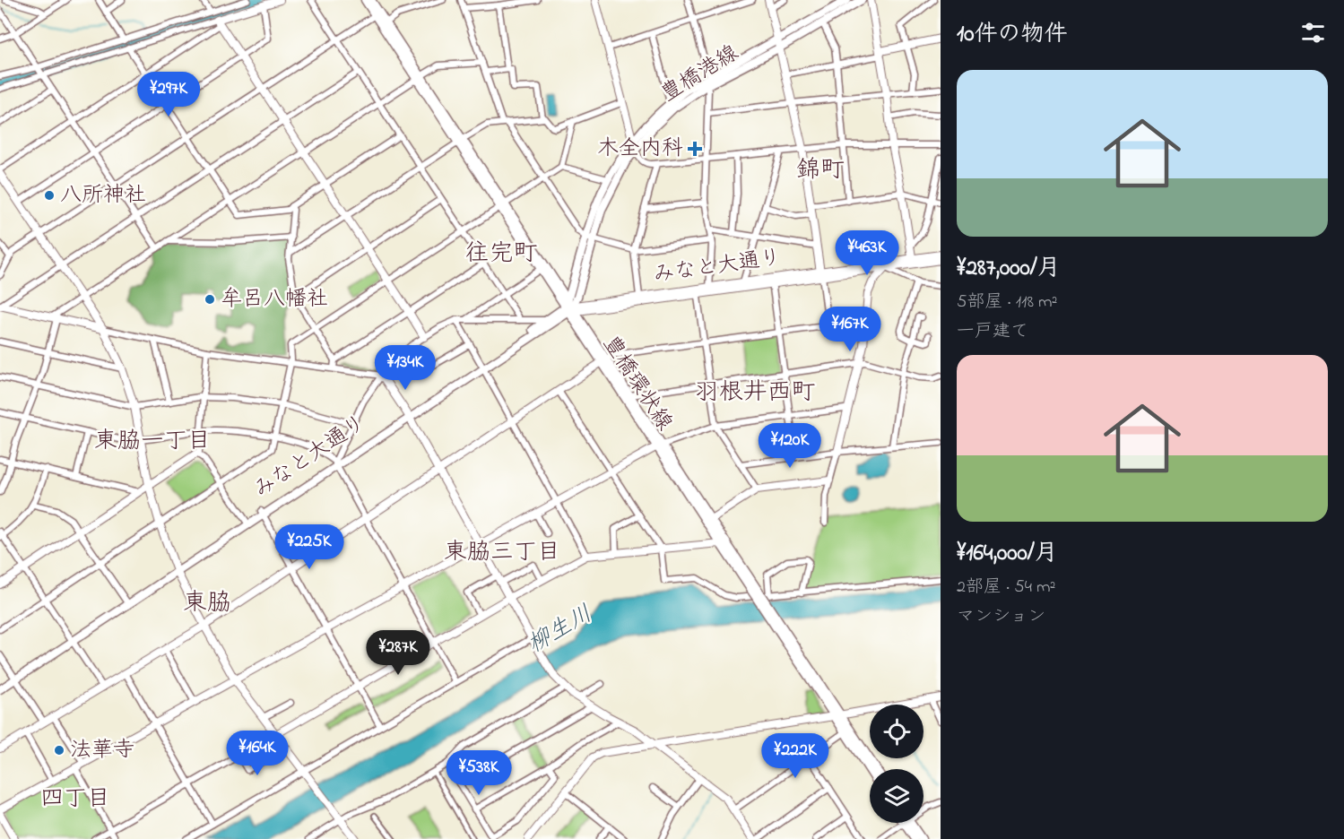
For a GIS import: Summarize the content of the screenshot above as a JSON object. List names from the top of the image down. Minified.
{"streets":{"main road":["豊橋港線","みなと大通り","豊橋環状線"]},"crossings":[["豊橋港線","みなと大通り"],["豊橋港線","豊橋環状線"],["みなと大通り","豊橋環状線"]],"districts":["錦町","往完町","羽根井西町","東脇一丁目","東脇三丁目","東脇","四丁目"],"water":["柳生川"],"places":{"health":["木全内科"],"other":["八所神社","牟呂八幡社","法華寺"]},"page":{"heading":"10件の物件","list":[{"name":"¥287,000/月","note":"5部屋 · 118 m² · 一戸建て"},{"name":"¥164,000/月","note":"2部屋 · 54 m² · マンション"}],"price":["¥297K","¥463K","¥167K","¥134K","¥120K","¥225K","¥287K","¥164K","¥222K","¥538K"]}}
